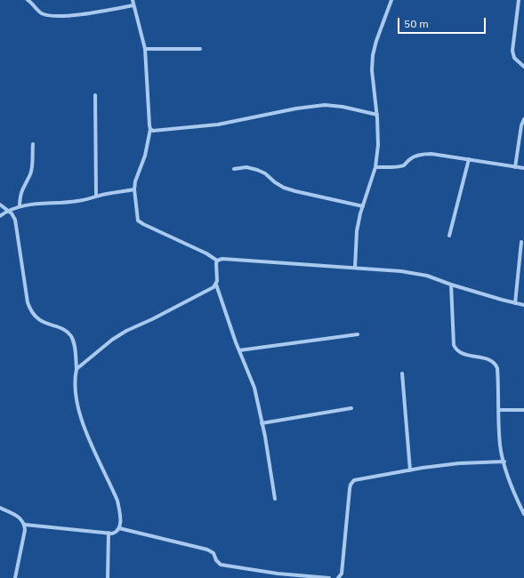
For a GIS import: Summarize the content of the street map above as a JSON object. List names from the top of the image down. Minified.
{"scale_bar":"50 m"}
